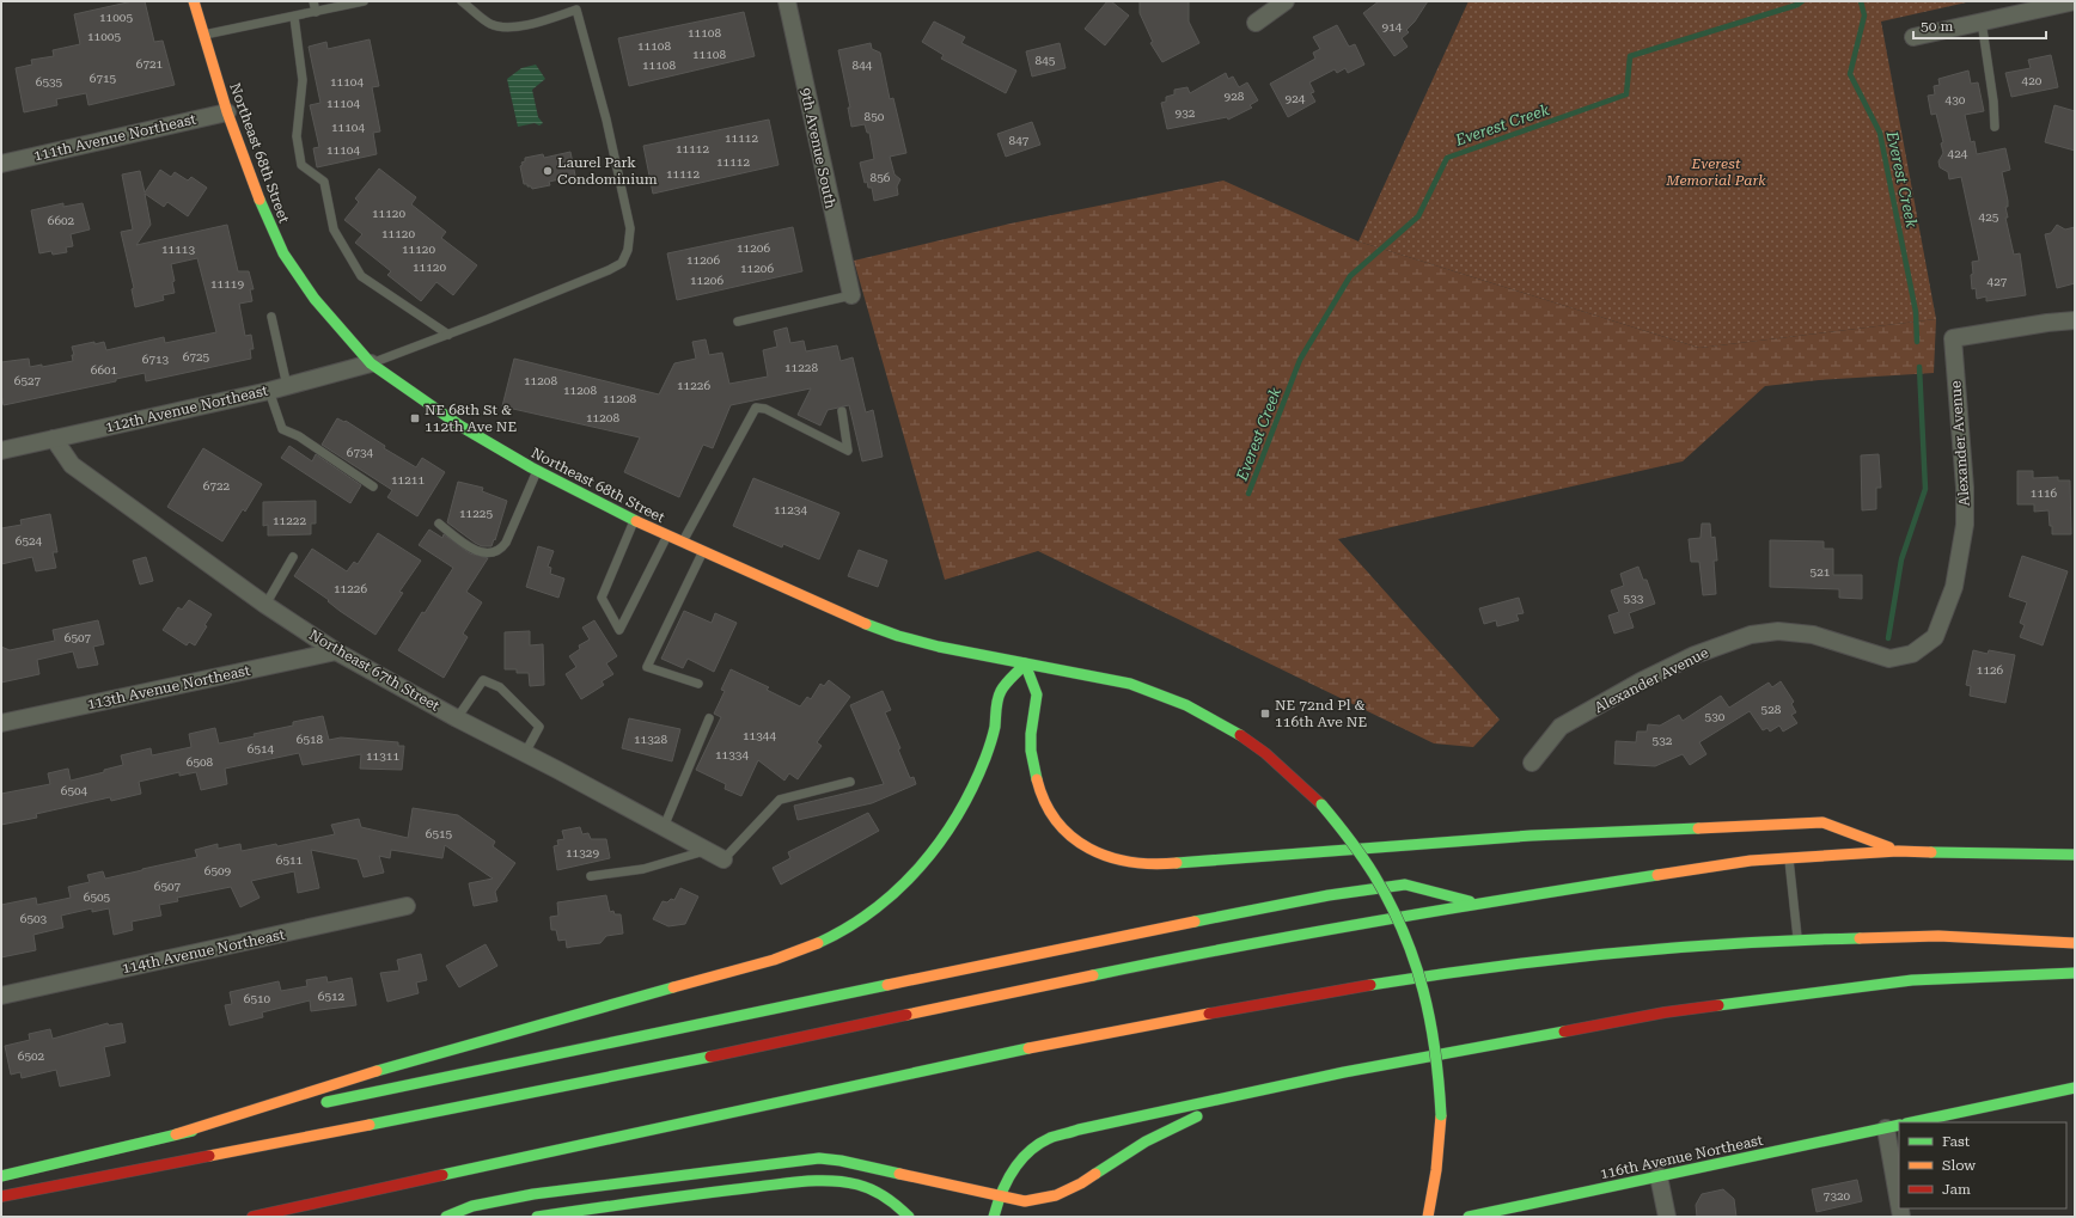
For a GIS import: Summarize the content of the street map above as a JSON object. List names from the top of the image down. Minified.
{"streets":{"main road":["Northeast 68th Street","116th Avenue Northeast"],"street":["111th Avenue Northeast","9th Avenue South","112th Avenue Northeast","Alexander Avenue","Northeast 67th Street","113th Avenue Northeast","114th Avenue Northeast"]},"crossings":[["111th Avenue Northeast","Northeast 68th Street"],["Northeast 68th Street","112th Avenue Northeast"],["112th Avenue Northeast","Northeast 67th Street"],["Northeast 67th Street","113th Avenue Northeast"]],"water":["Everest Creek"],"parks":["Everest Memorial Park"],"places":{"other":["Laurel Park Condominium"],"transit":["NE 68th St & 112th Ave NE","NE 72nd Pl & 116th Ave NE"]},"house_numbers":["11005","914","11108","11005","11108","11108","845","6721","11108","844","6715","420","6535","11104","928","924","430","11104","932","850","11104","11112","847","11112","11104","424","11112","11112","856","11120","425","6602","11120","11206","11113","11120","11206","11120","11206","11206","427","11119","6725","6713","11228","6601","6527","11208","11226","11208","11208","11208","6734","11211","6722","1116","11234","11225","11222","6524","521","11226","533","6507","1126","528","530","11344","6518","11328","532","6514","11334","11311","6508","6504","6515","11329","6511","6509","6507","6505","6503","6512","6510","6502","7320"],"legend":["Fast","Slow","Jam"],"scale_bar":"50 m"}
